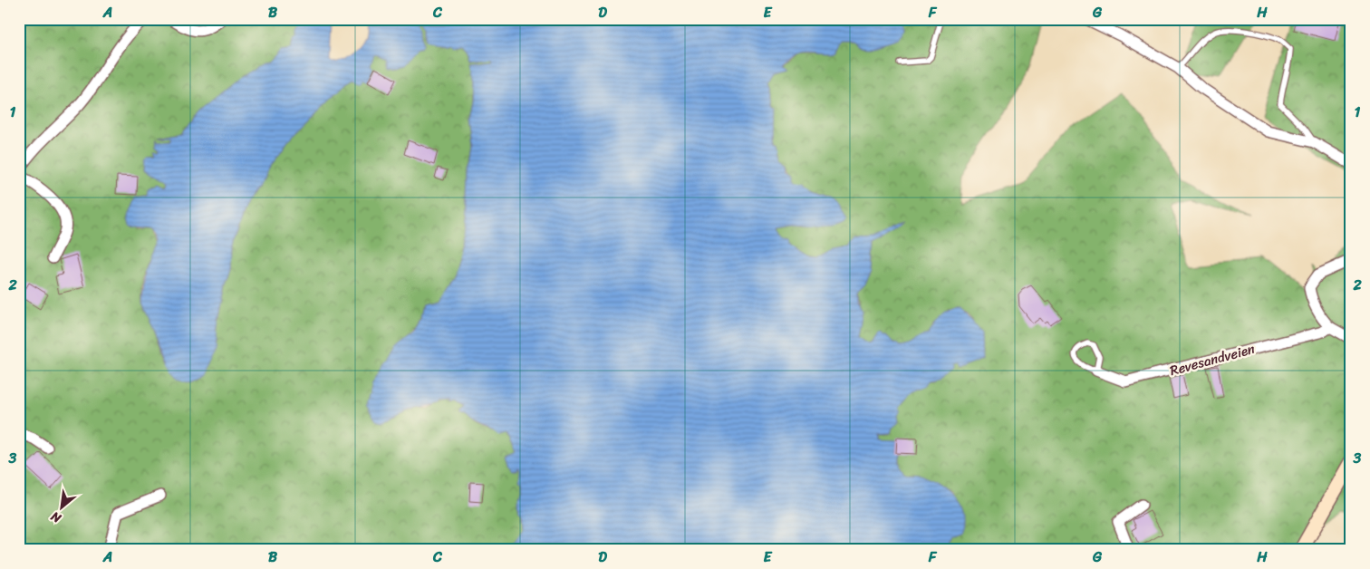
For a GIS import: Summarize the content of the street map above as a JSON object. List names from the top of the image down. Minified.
{"streets":{"street":["Revesandveien"]},"north":"bottom left","grid":{"columns":["A","B","C","D","E","F","G","H"],"rows":["1","2","3"]}}
